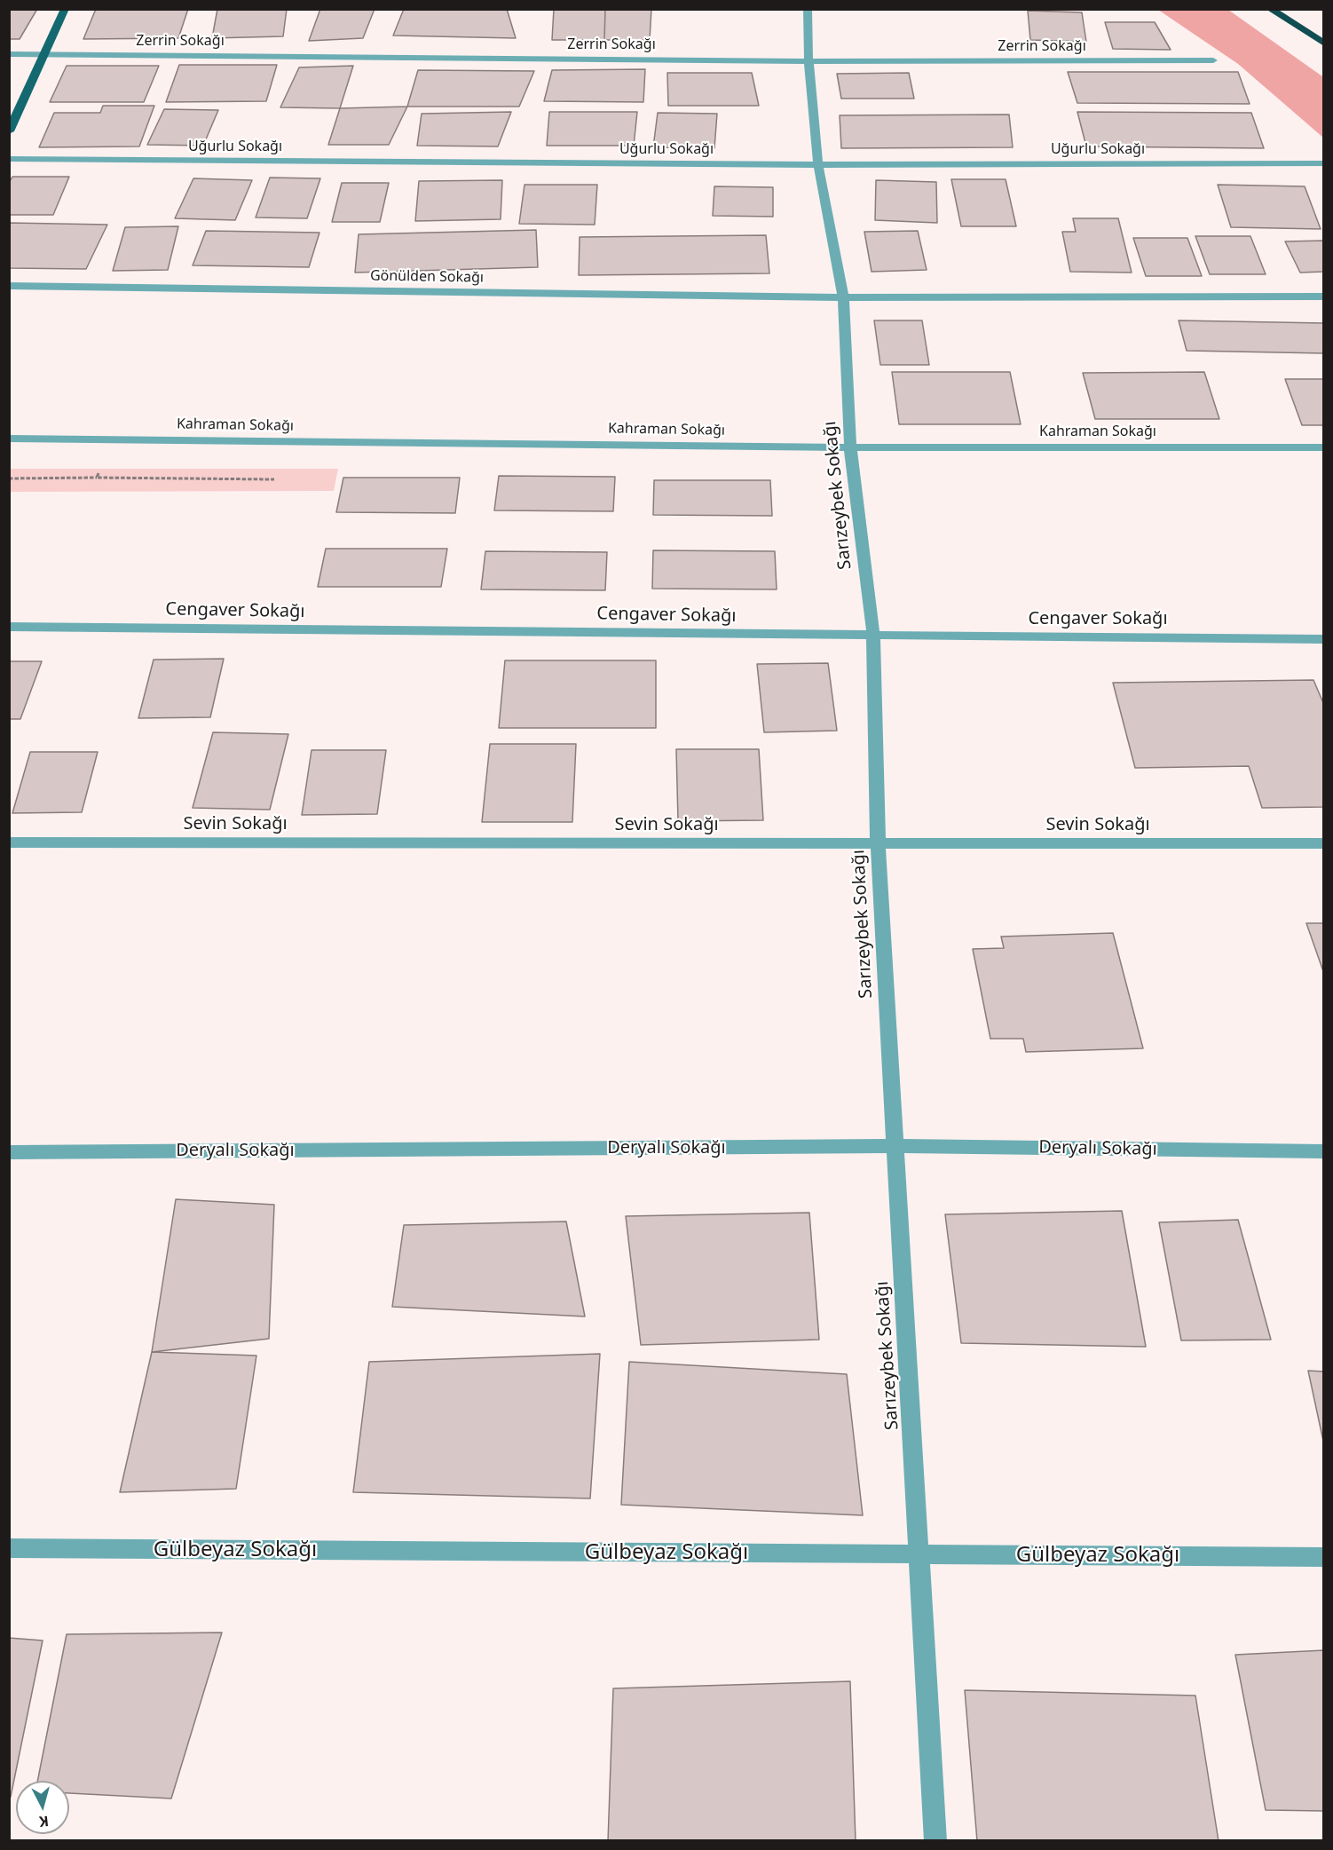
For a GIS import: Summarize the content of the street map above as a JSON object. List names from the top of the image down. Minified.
{"streets":{"street":["Zerrin Sokağı","Uğurlu Sokağı","Gönülden Sokağı","Kahraman Sokağı","Sarızeybek Sokağı","Cengaver Sokağı","Sevin Sokağı","Deryalı Sokağı","Gülbeyaz Sokağı"]},"crossings":[["Zerrin Sokağı","Sarızeybek Sokağı"],["Uğurlu Sokağı","Sarızeybek Sokağı"],["Gönülden Sokağı","Sarızeybek Sokağı"],["Kahraman Sokağı","Sarızeybek Sokağı"],["Sarızeybek Sokağı","Cengaver Sokağı"],["Sarızeybek Sokağı","Sevin Sokağı"],["Sarızeybek Sokağı","Deryalı Sokağı"],["Sarızeybek Sokağı","Gülbeyaz Sokağı"]],"north":"bottom"}
